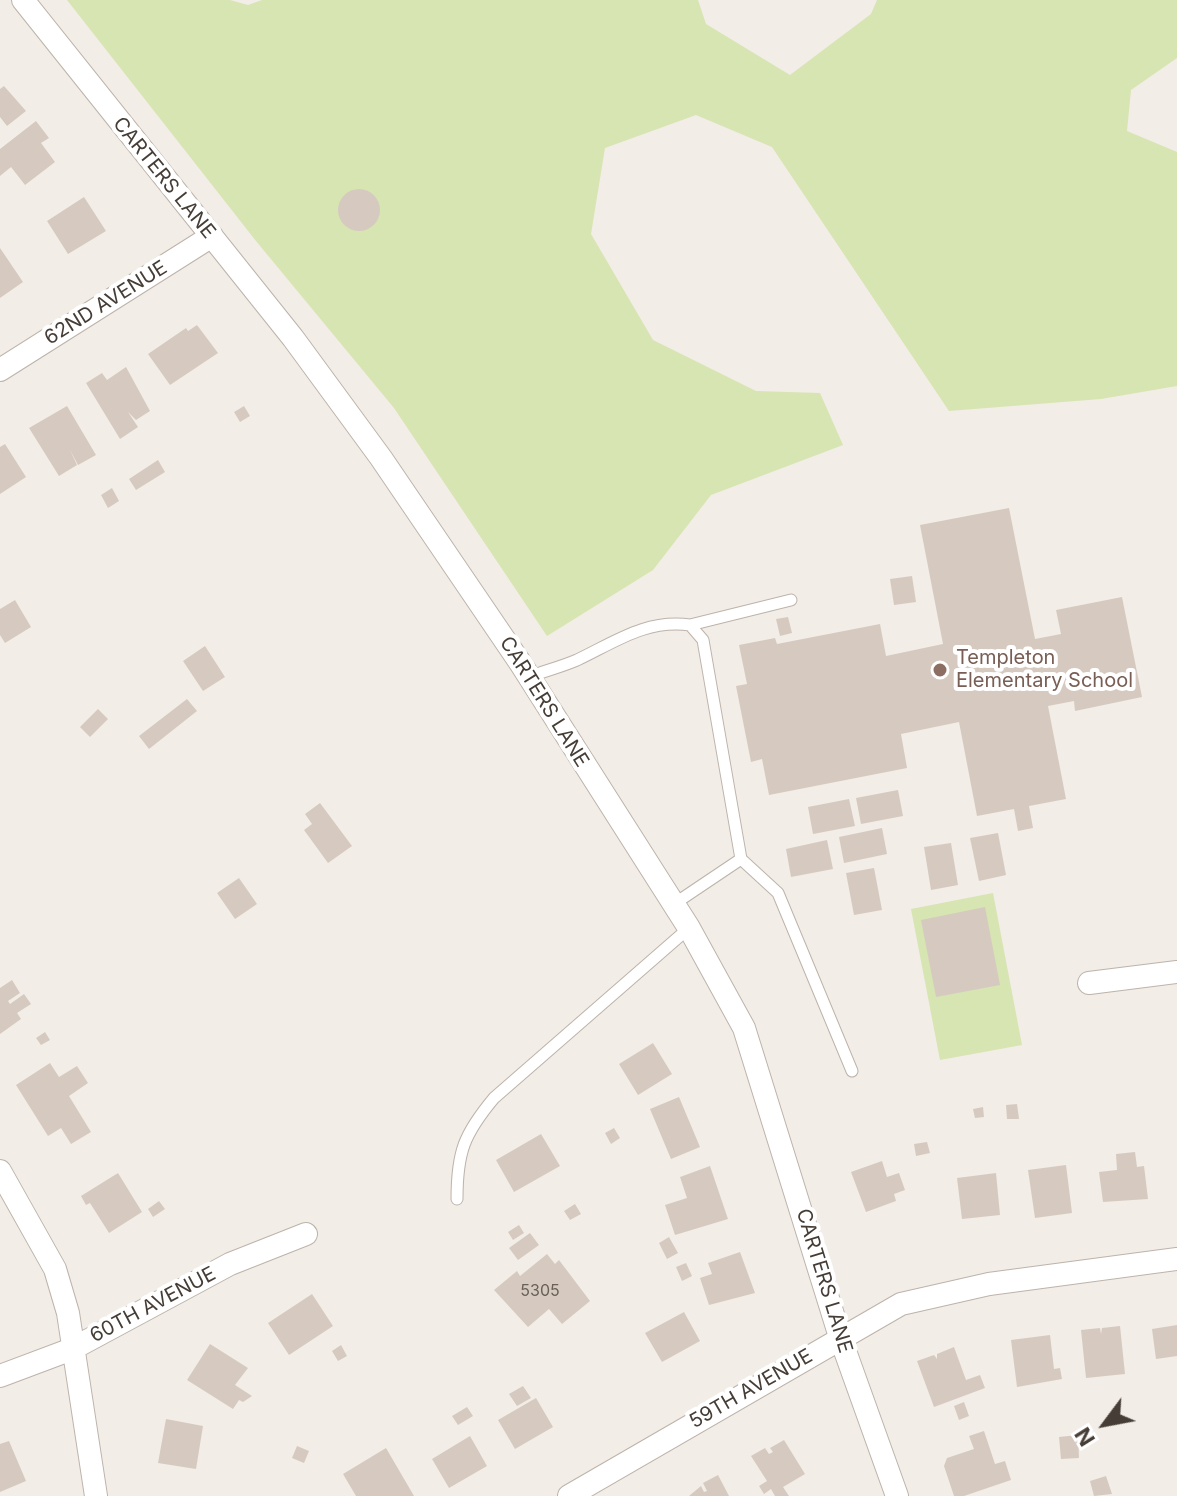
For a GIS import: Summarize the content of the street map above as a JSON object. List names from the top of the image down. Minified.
{"streets":{"street":["CARTERS LANE","62ND AVENUE","60TH AVENUE","59TH AVENUE"]},"crossings":[["CARTERS LANE","62ND AVENUE"],["CARTERS LANE","59TH AVENUE"]],"places":["Templeton Elementary School"],"house_numbers":["5305"],"north":"bottom left"}
